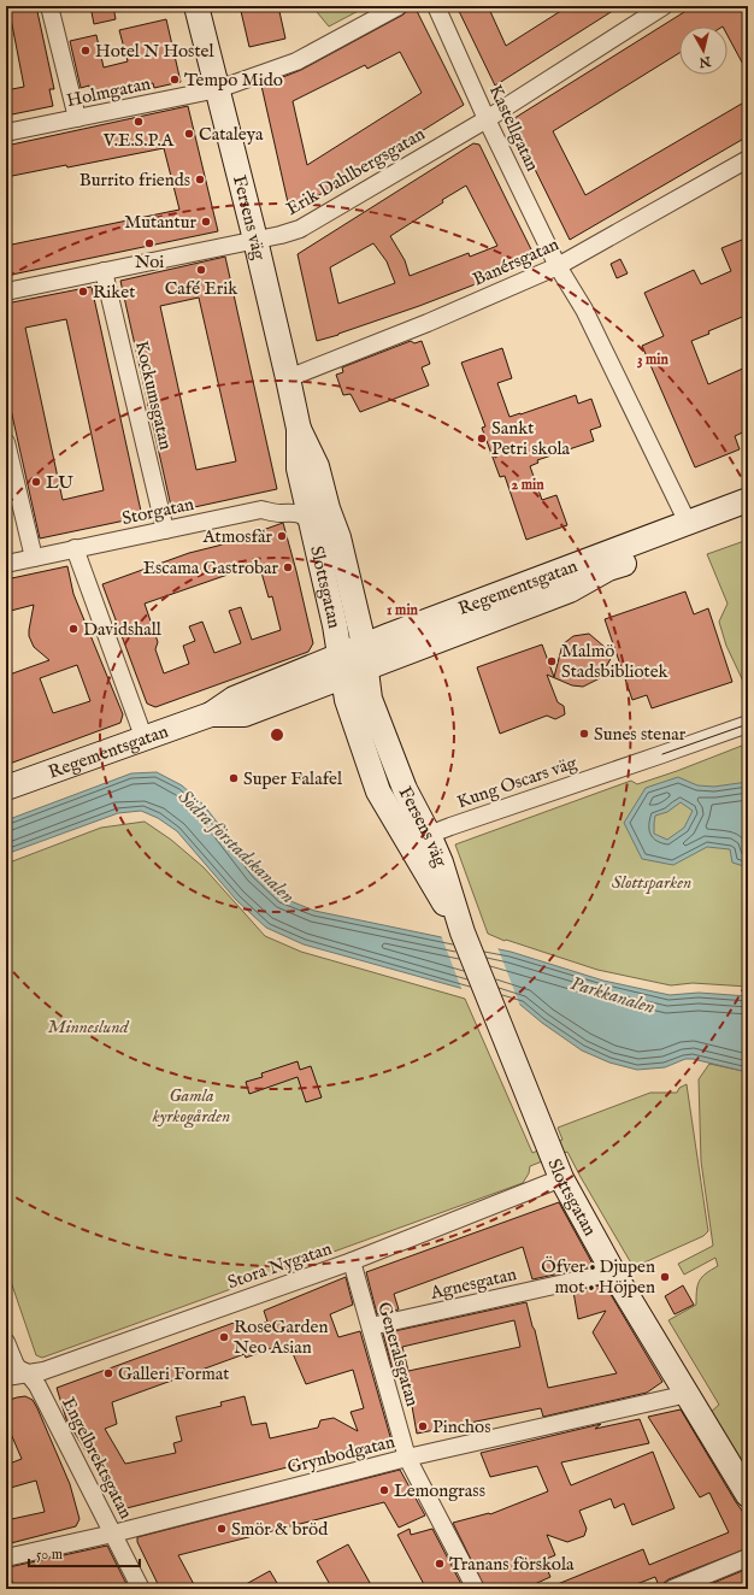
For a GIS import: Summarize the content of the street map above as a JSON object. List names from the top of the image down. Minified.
{"streets":{"main road":["Fersens väg","Slottsgatan","Regementsgatan"],"street":["Holmgatan","Kastellgatan","Erik Dahlbergsgatan","Banérsgatan","Kockumsgatan","Storgatan","Kung Oscars väg","Stora Nygatan","Agnesgatan","Generalsgatan","Grynbodgatan","Engelbrektsgatan"]},"crossings":[["Holmgatan","Fersens väg"],["Kastellgatan","Erik Dahlbergsgatan"],["Kastellgatan","Banérsgatan"],["Kastellgatan","Regementsgatan"],["Erik Dahlbergsgatan","Fersens väg"],["Erik Dahlbergsgatan","Kockumsgatan"],["Fersens väg","Banérsgatan"],["Fersens väg","Storgatan"],["Fersens väg","Slottsgatan"],["Fersens väg","Regementsgatan"],["Fersens väg","Kung Oscars väg"],["Kockumsgatan","Storgatan"],["Storgatan","Slottsgatan"],["Slottsgatan","Regementsgatan"],["Slottsgatan","Stora Nygatan"],["Slottsgatan","Agnesgatan"],["Slottsgatan","Grynbodgatan"],["Stora Nygatan","Generalsgatan"],["Stora Nygatan","Engelbrektsgatan"],["Agnesgatan","Generalsgatan"],["Generalsgatan","Grynbodgatan"],["Grynbodgatan","Engelbrektsgatan"]],"water":["Södra förstadskanalen","Parkkanalen"],"parks":["Slottsparken","Minneslund","Gamla kyrkogården"],"places":["Hotel N Hostel","Tempo Mido","V.E.S.P.A","Cataleya","Burrito friends","Mutantur","Noi","Café Erik","Riket","Sankt Petri skola","LU","Atmosfär","Escama Gastrobar","Davidshall","Malmö Stadsbibliotek","Sunes stenar","Super Falafel","Öfver • Djupen mot • Höjpen","RoseGarden Neo Asian","Galleri Format","Pinchos","Lemongrass","Smör & bröd","Tranans förskola"],"scale_bar":"50 m","north":"bottom","rings":["3 min","2 min","1 min"]}
